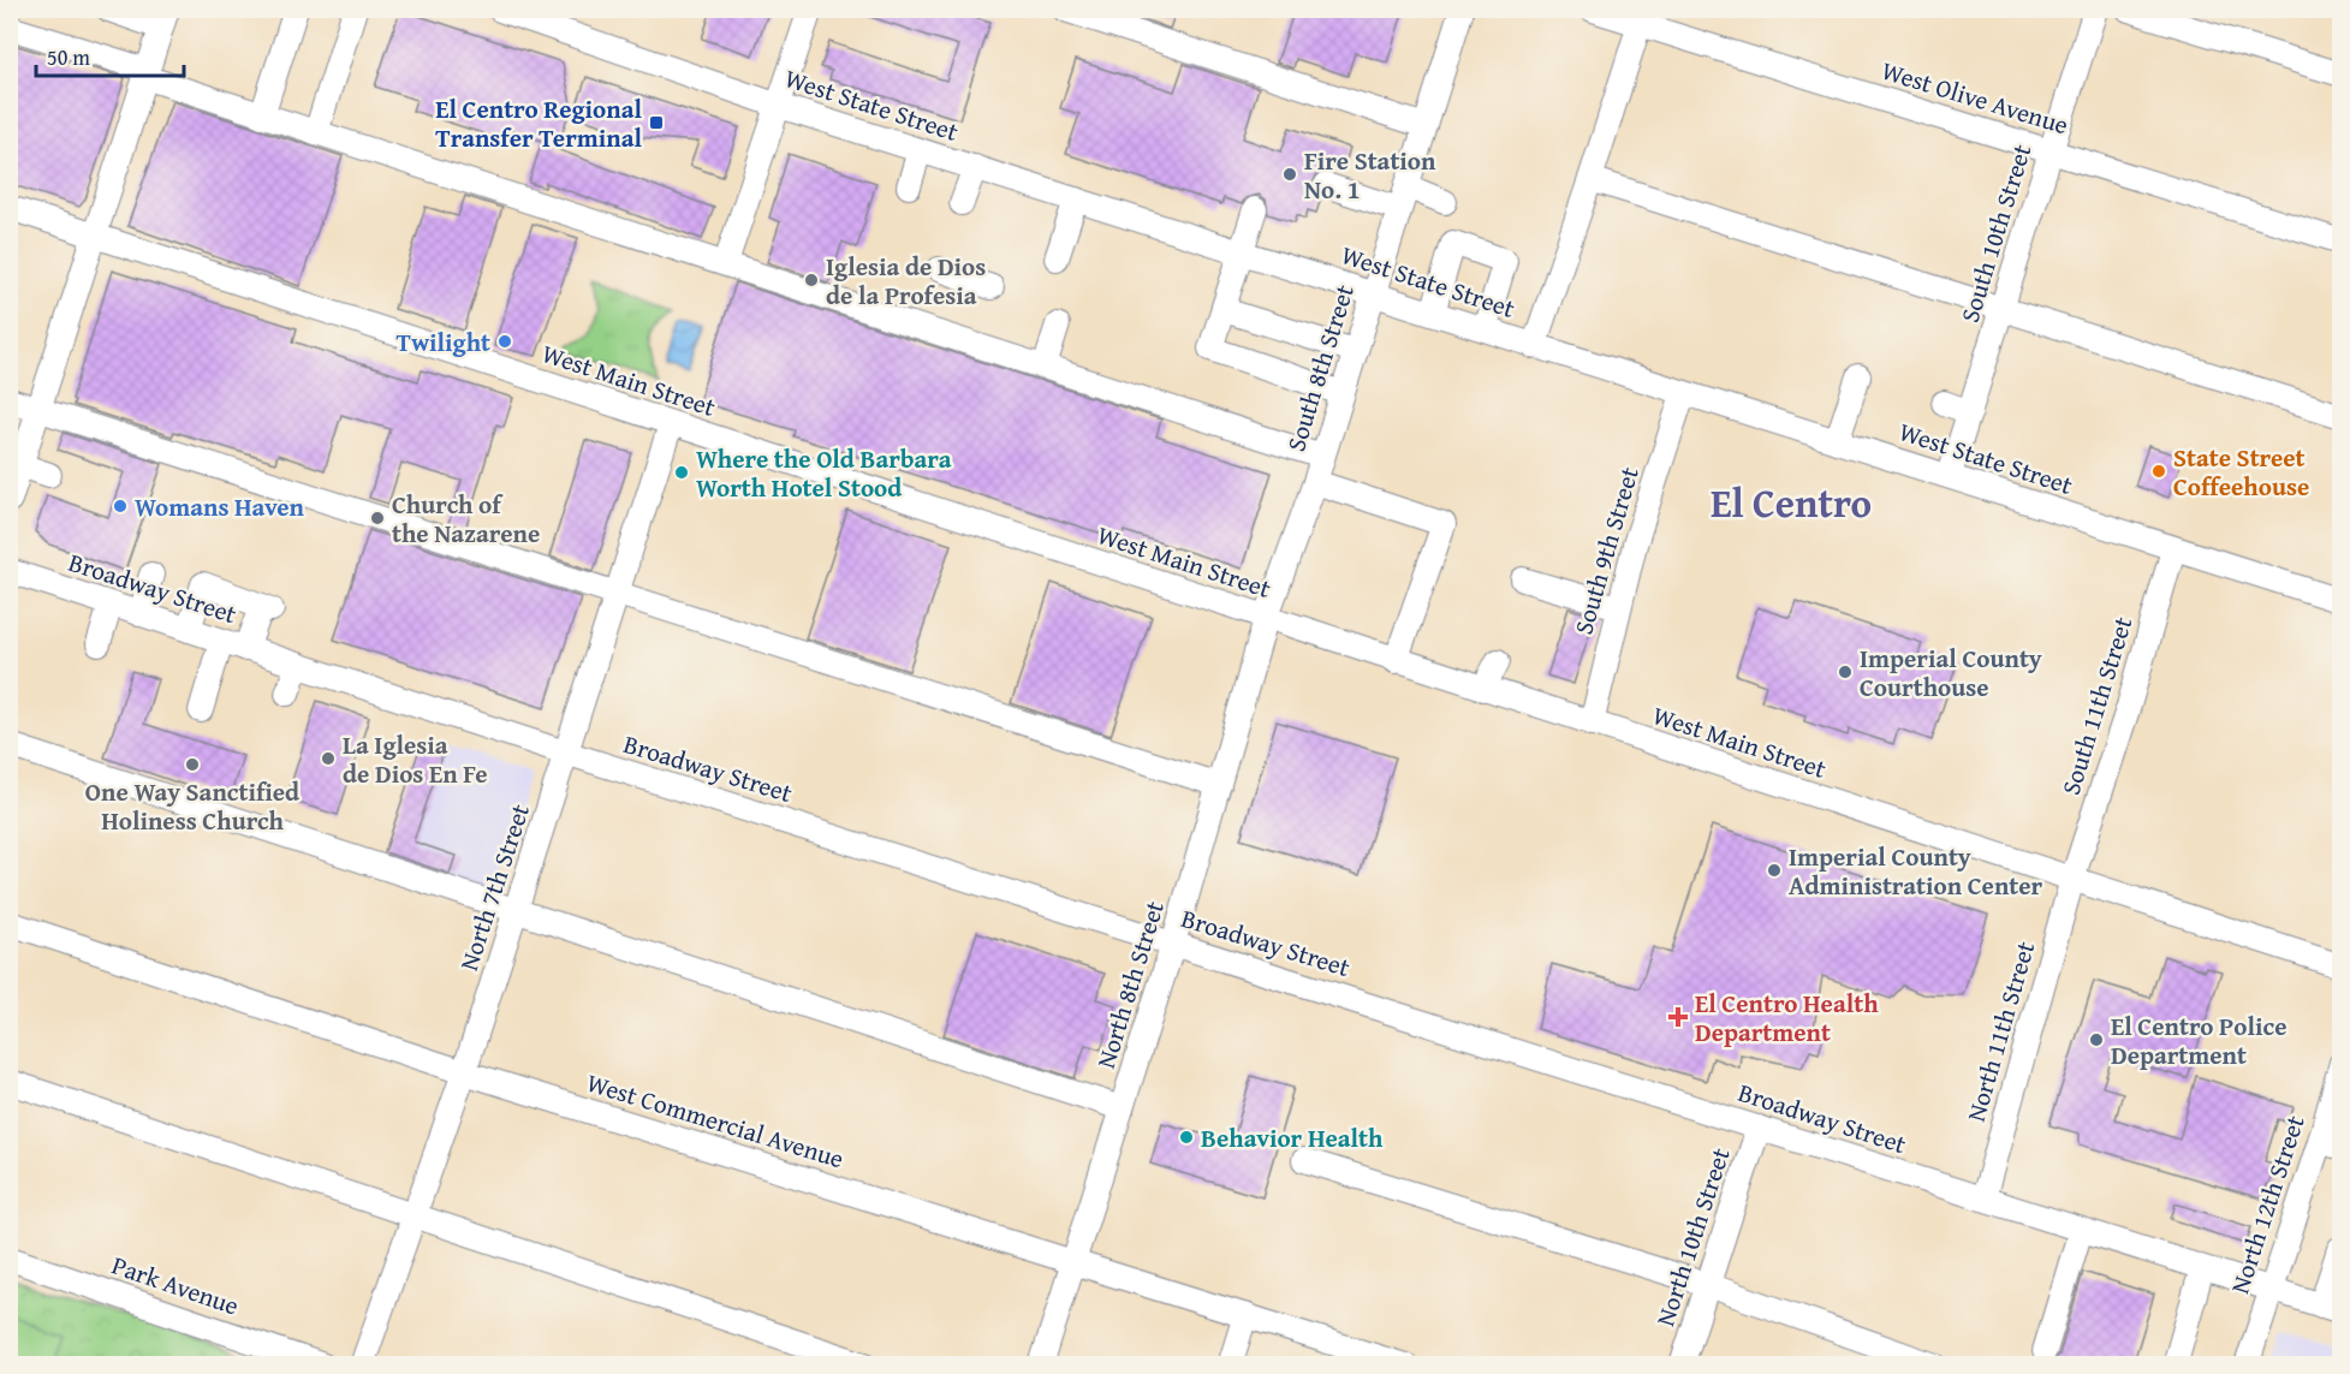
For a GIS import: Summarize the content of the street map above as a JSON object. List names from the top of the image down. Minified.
{"streets":{"street":["West Olive Avenue","West State Street","South 10th Street","South 8th Street","West Main Street","South 9th Street","Broadway Street","South 11th Street","North 7th Street","North 8th Street","North 11th Street","West Commercial Avenue","North 12th Street","North 10th Street","Park Avenue"]},"crossings":[["West Olive Avenue","South 10th Street"],["West State Street","South 10th Street"],["West State Street","South 8th Street"],["West State Street","South 9th Street"],["West State Street","South 11th Street"],["South 8th Street","West Main Street"],["South 8th Street","North 8th Street"],["West Main Street","South 9th Street"],["West Main Street","South 11th Street"],["West Main Street","North 7th Street"],["West Main Street","North 8th Street"],["West Main Street","North 11th Street"],["Broadway Street","North 7th Street"],["Broadway Street","North 8th Street"],["Broadway Street","North 11th Street"],["Broadway Street","North 12th Street"],["Broadway Street","North 10th Street"],["South 11th Street","North 11th Street"],["North 7th Street","West Commercial Avenue"],["North 8th Street","West Commercial Avenue"]],"districts":["El Centro"],"places":{"transit":["El Centro Regional Transfer Terminal"],"other":["Fire Station No. 1","Iglesia de Dios de la Profesia","Twilight","State Street Coffeehouse","Where the Old Barbara Worth Hotel Stood","Womans Haven","Church of the Nazarene","Imperial County Courthouse","La Iglesia de Dios En Fe","One Way Sanctified Holiness Church","Imperial County Administration Center","El Centro Police Department","Behavior Health"],"health":["El Centro Health Department"]},"scale_bar":"50 m"}
